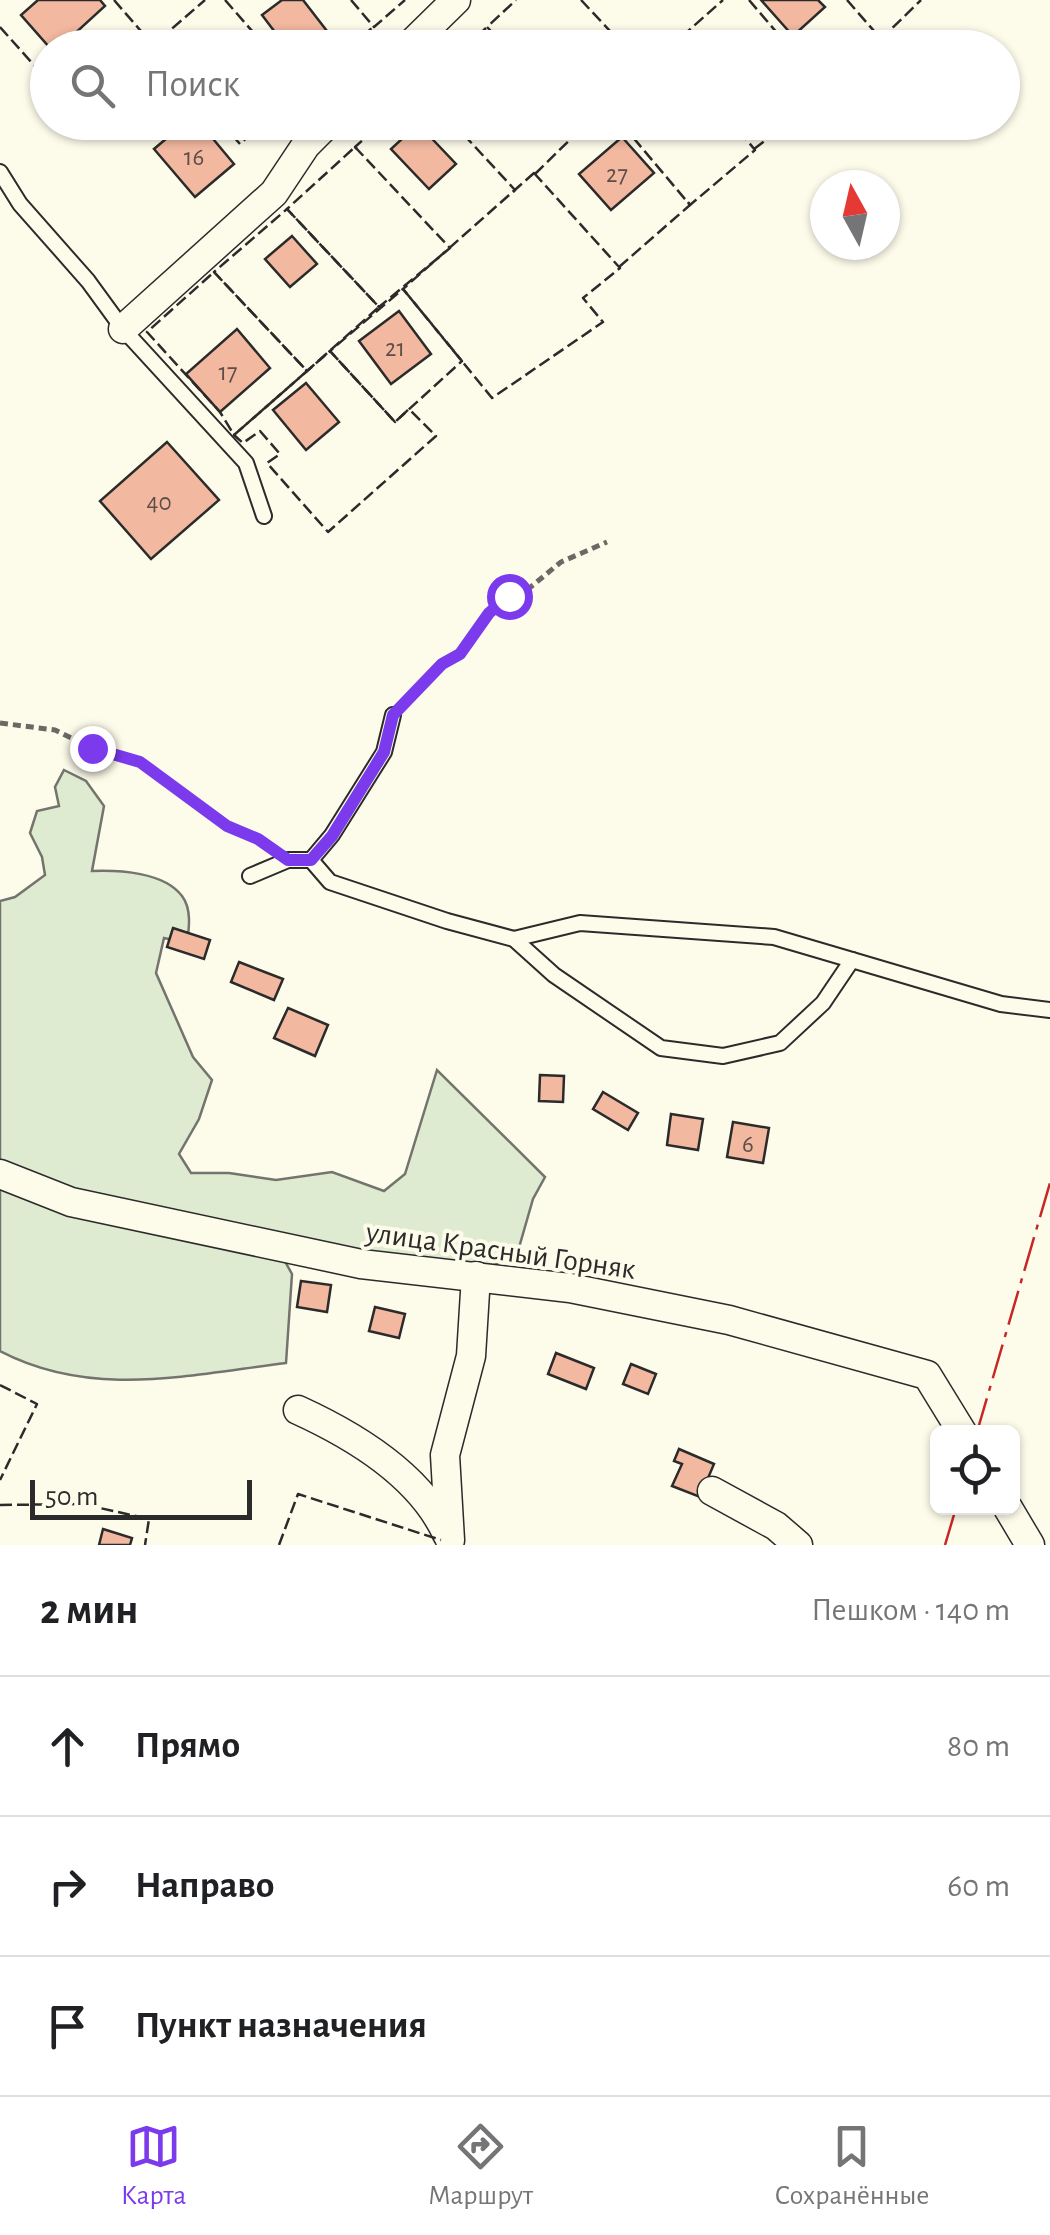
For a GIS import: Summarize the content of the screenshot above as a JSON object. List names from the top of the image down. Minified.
{"streets":{"street":["улица Красный Горняк"]},"house_numbers":["16","27","21","17","40","6"],"scale_bar":"50 m","north":"top","page":{"search":"Поиск","scale":"50 m","heading":["2 мин","Пешком · 140 m"],"list":[["Прямо","80 m"],["Направо","60 m"],"Пункт назначения"],"nav":["Карта","Маршрут","Сохранённые"]}}
